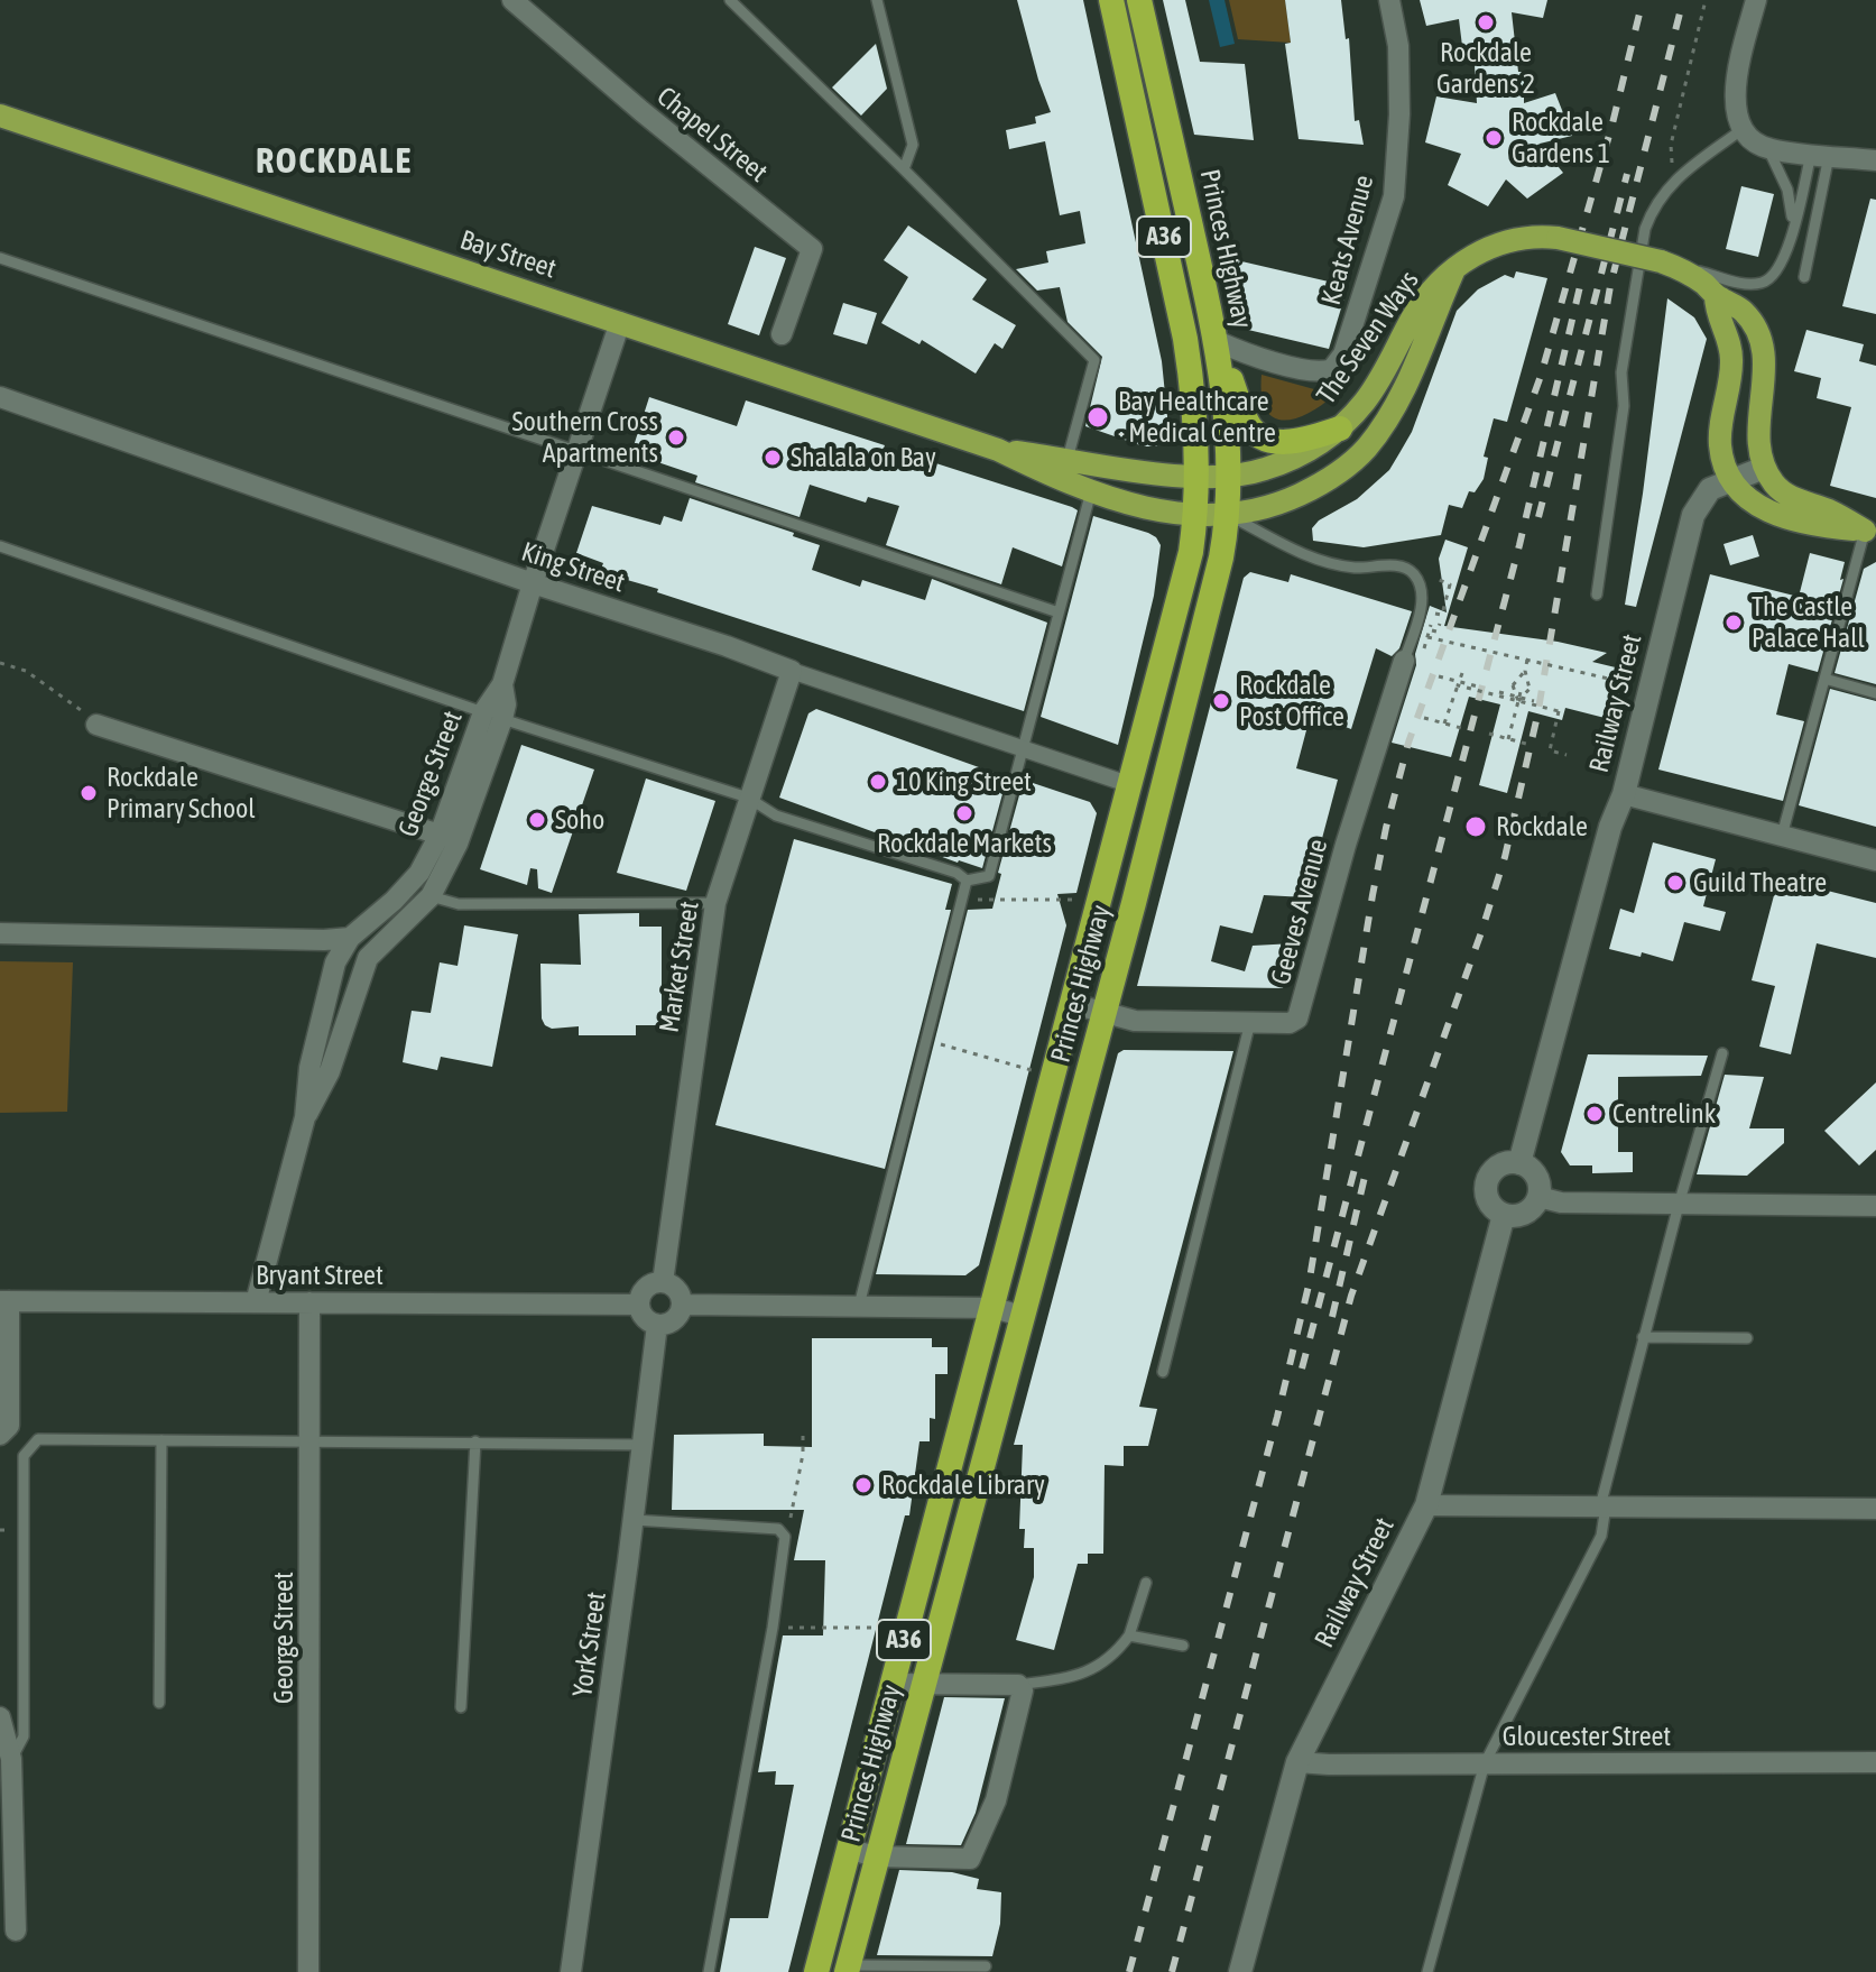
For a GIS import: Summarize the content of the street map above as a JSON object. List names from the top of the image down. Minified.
{"streets":{"highway":["A36","Princes Highway"],"main road":["Bay Street","The Seven Ways"],"street":["Chapel Street","Keats Avenue","King Street","Railway Street","George Street","Geeves Avenue","Market Street","Bryant Street","York Street","Gloucester Street"]},"crossings":[["Keats Avenue","Princes Highway"],["Princes Highway","Bay Street"],["Princes Highway","The Seven Ways"],["Princes Highway","King Street"],["Princes Highway","Geeves Avenue"],["Bay Street","The Seven Ways"],["Bay Street","George Street"],["The Seven Ways","Geeves Avenue"],["King Street","George Street"],["King Street","Market Street"],["Railway Street","Gloucester Street"],["George Street","Bryant Street"],["Market Street","Bryant Street"],["Market Street","York Street"],["Bryant Street","York Street"]],"districts":["ROCKDALE"],"places":["Rockdale Gardens 2","Rockdale Gardens 1","Bay Healthcare - Medical Centre","Southern Cross Apartments","Shalala on Bay","The Castle Palace Hall","Rockdale Post Office","10 King Street","Rockdale Primary School","Rockdale Markets","Soho","Rockdale","Guild Theatre","Centrelink","Rockdale Library"]}
